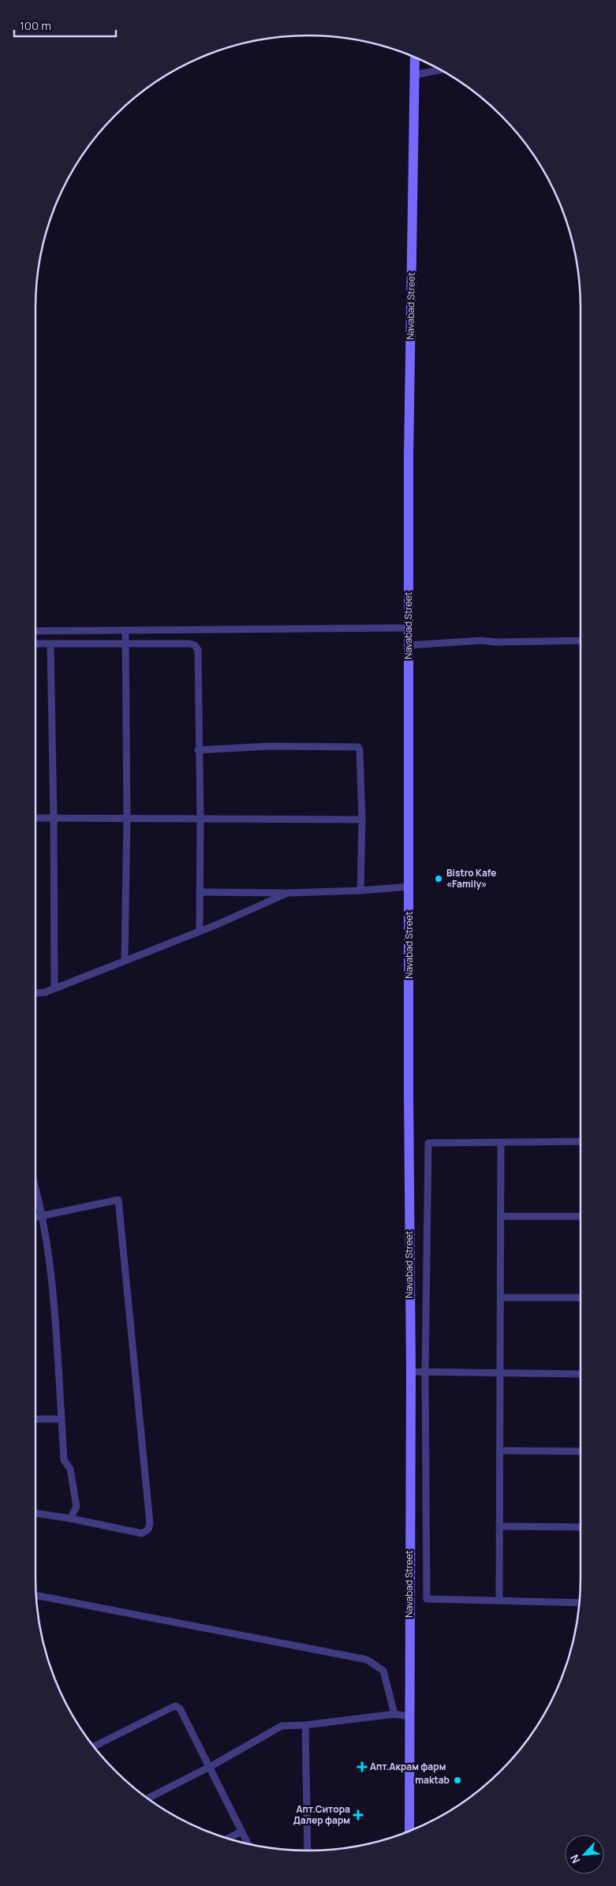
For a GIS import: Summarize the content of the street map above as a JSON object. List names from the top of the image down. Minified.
{"streets":{"street":["Navabad Street"]},"places":{"other":["Bistro Kafe «Family»","maktab"],"health":["Апт.Акрам фарм","Апт.Ситора Далер фарм"]},"scale_bar":"100 m","north":"bottom left"}
